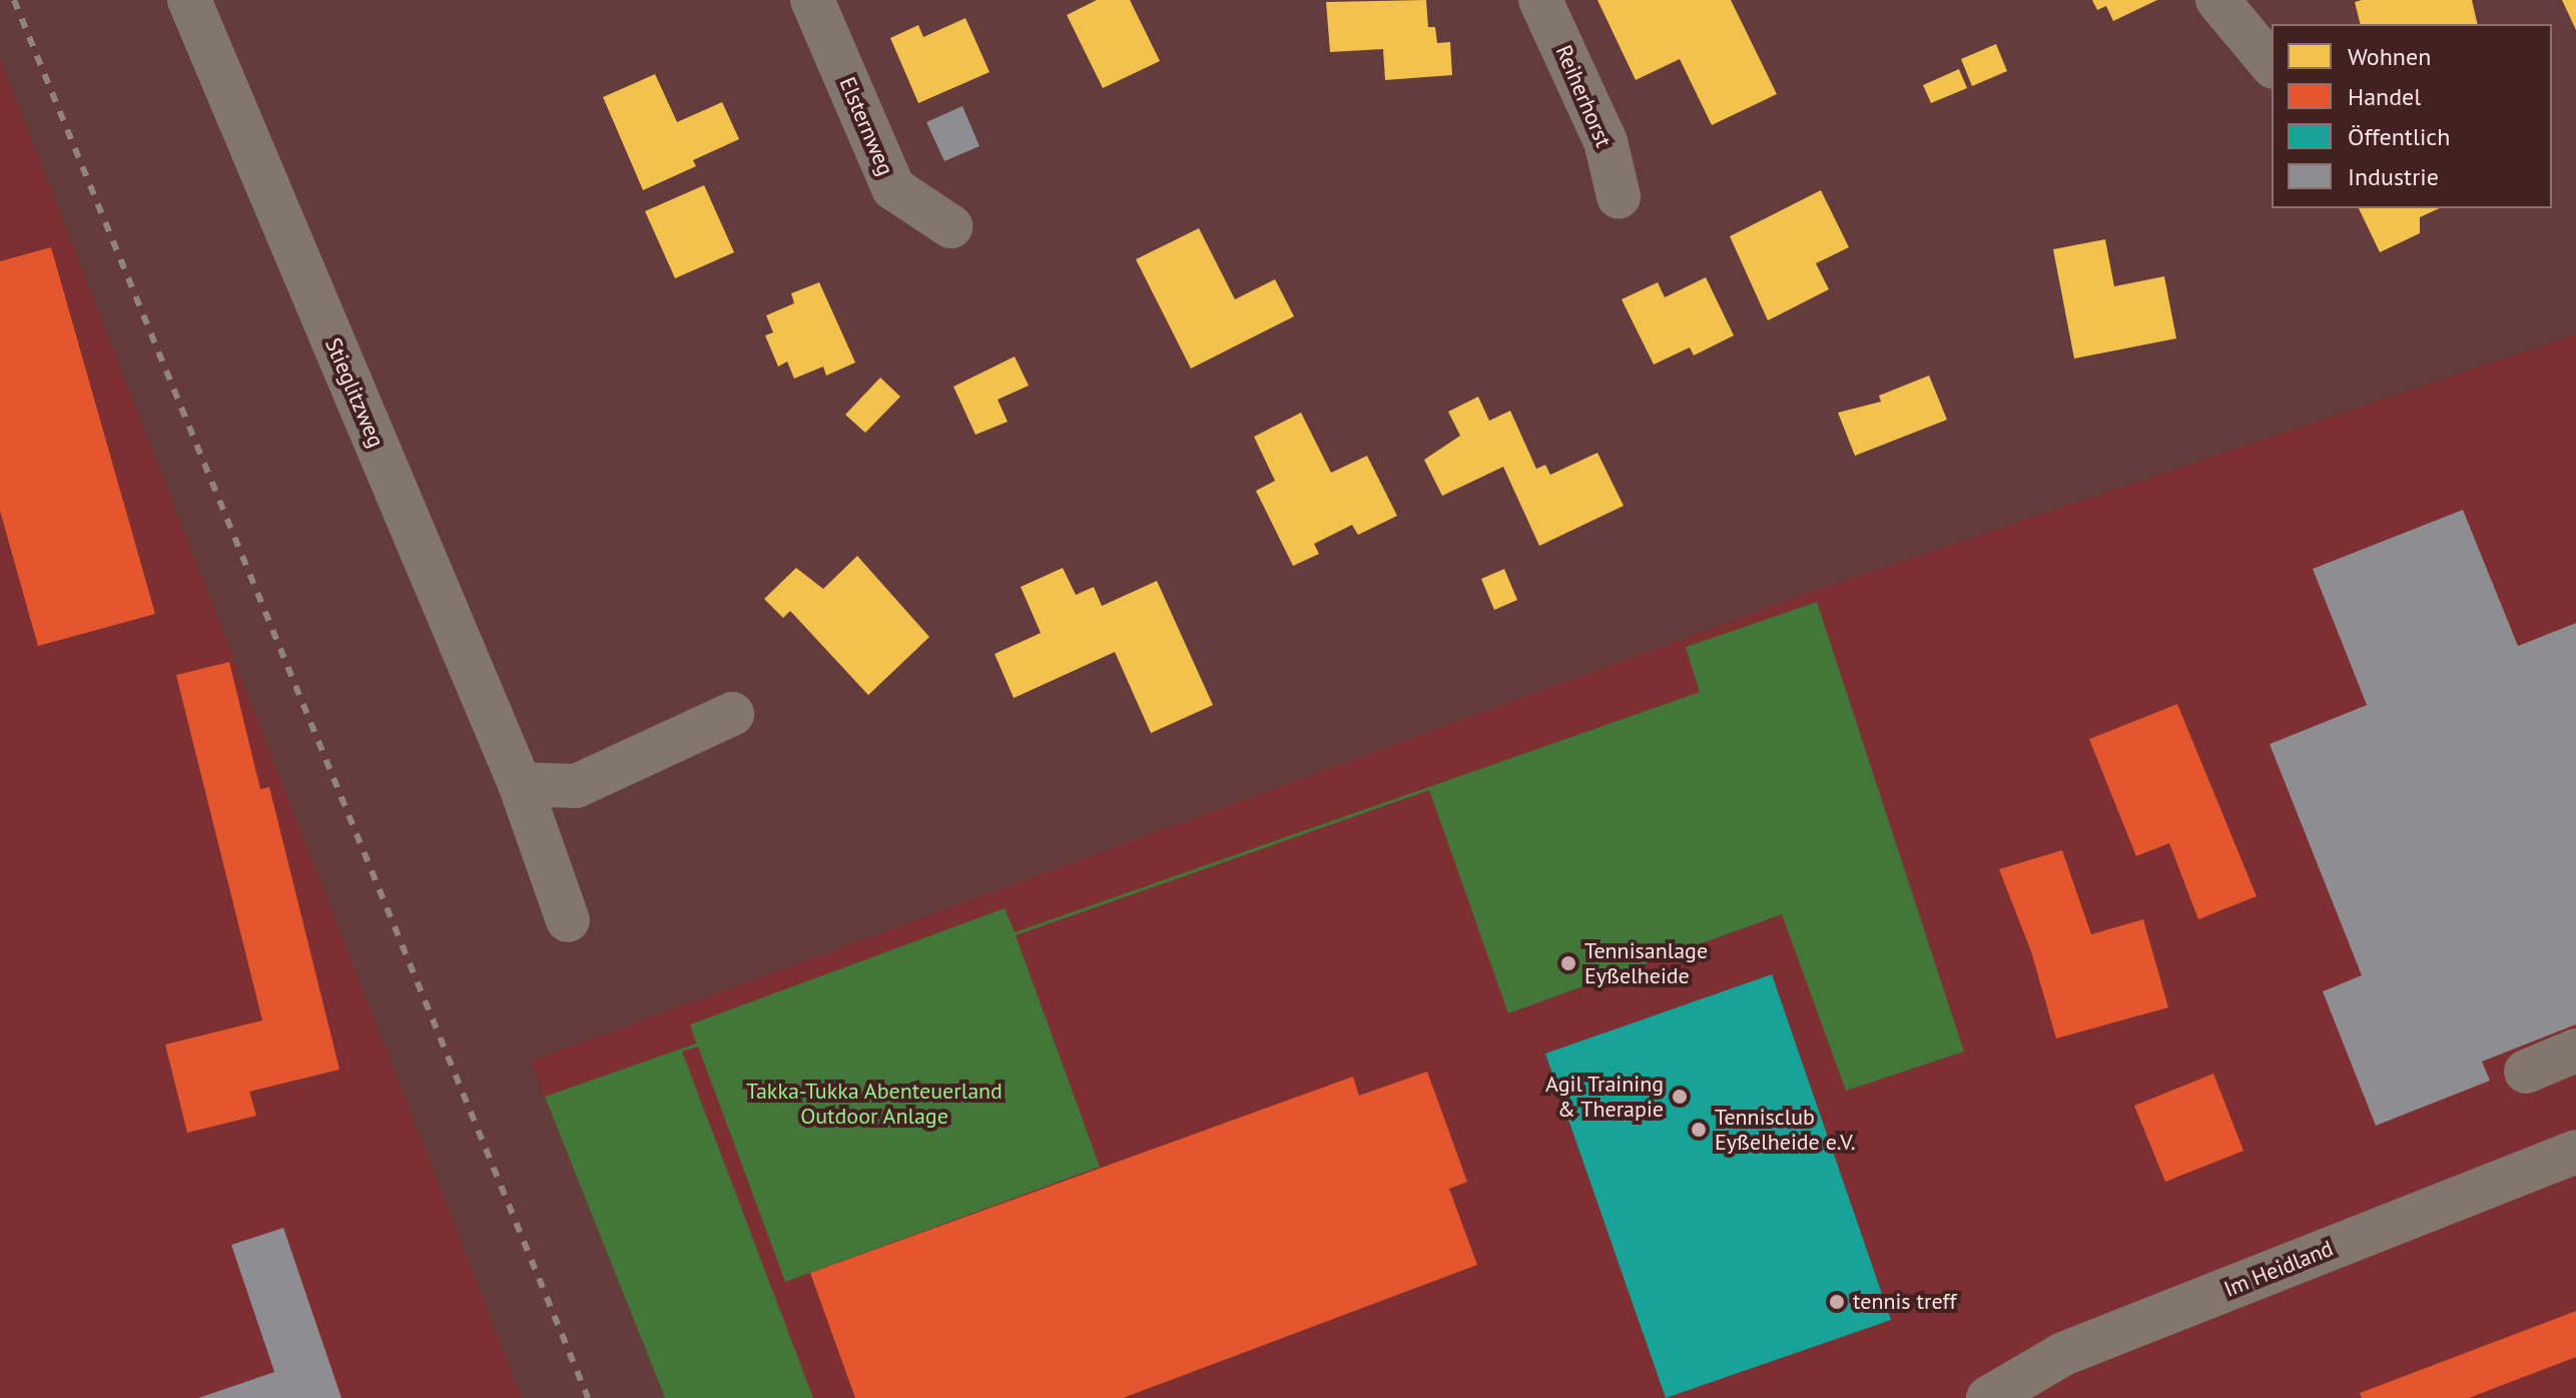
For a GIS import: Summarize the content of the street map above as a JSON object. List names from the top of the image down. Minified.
{"streets":{"street":["Reiherhorst","Elsternweg","Stieglitzweg","Im Heidland"]},"parks":["Takka-Tukka Abenteuerland Outdoor Anlage"],"places":["Tennisanlage Eyßelheide","Agil Training & Therapie","Tennisclub Eyßelheide e.V.","tennis treff"],"legend":["Wohnen","Handel","Öffentlich","Industrie"]}
